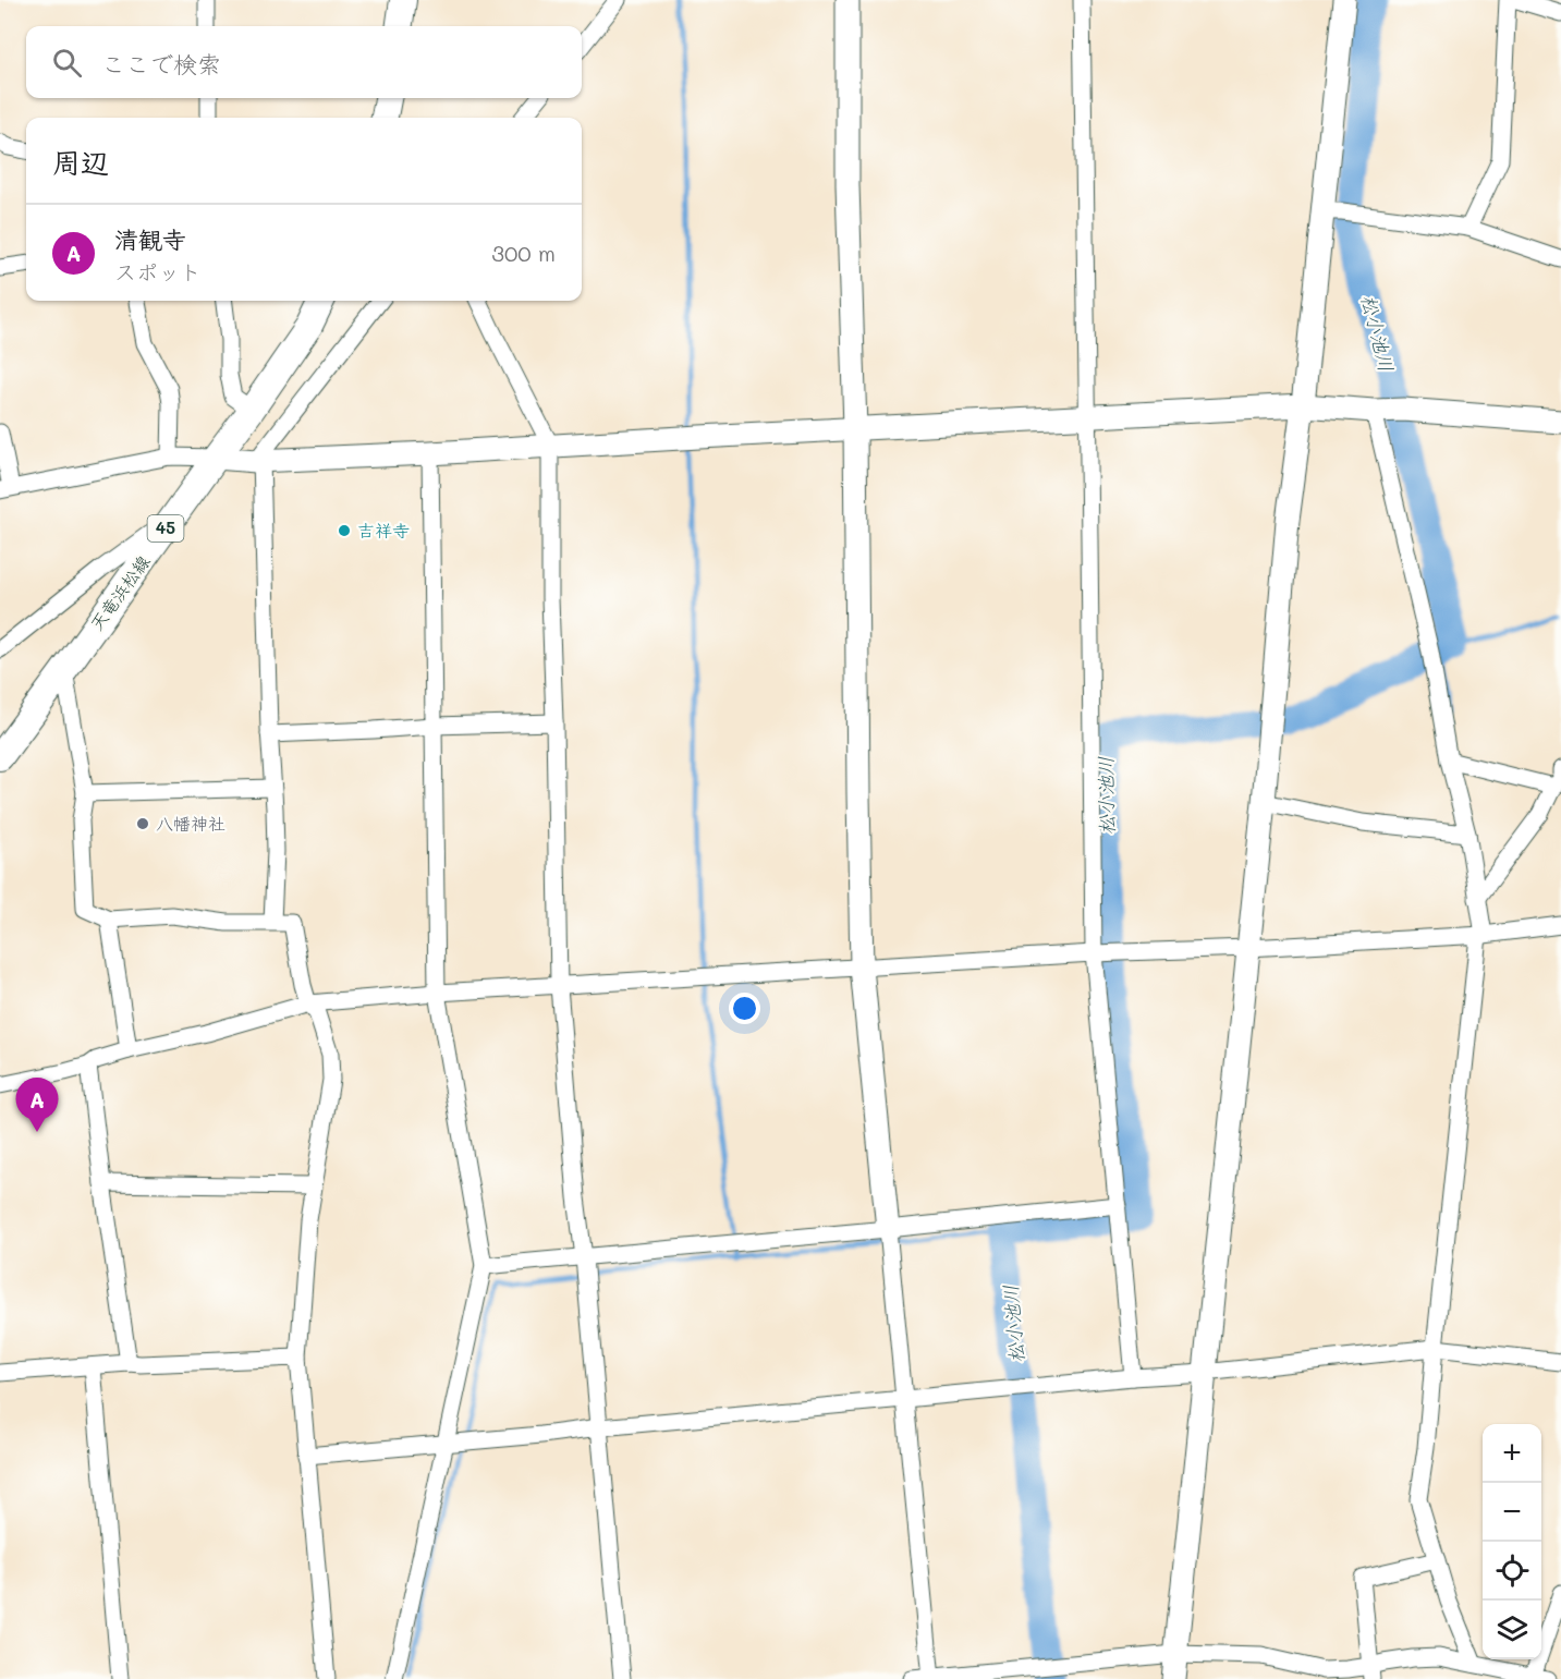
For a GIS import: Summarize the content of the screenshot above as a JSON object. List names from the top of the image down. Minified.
{"streets":{"main road":["45","天竜浜松線"]},"water":["松小池川"],"places":["吉祥寺","八幡神社"],"page":{"search":"ここで検索","heading":"周辺","list":[{"mark":"A","name":"清観寺","note":"スポット","value":"300 m"}],"pins":"A","map_buttons":["+","−"]}}
